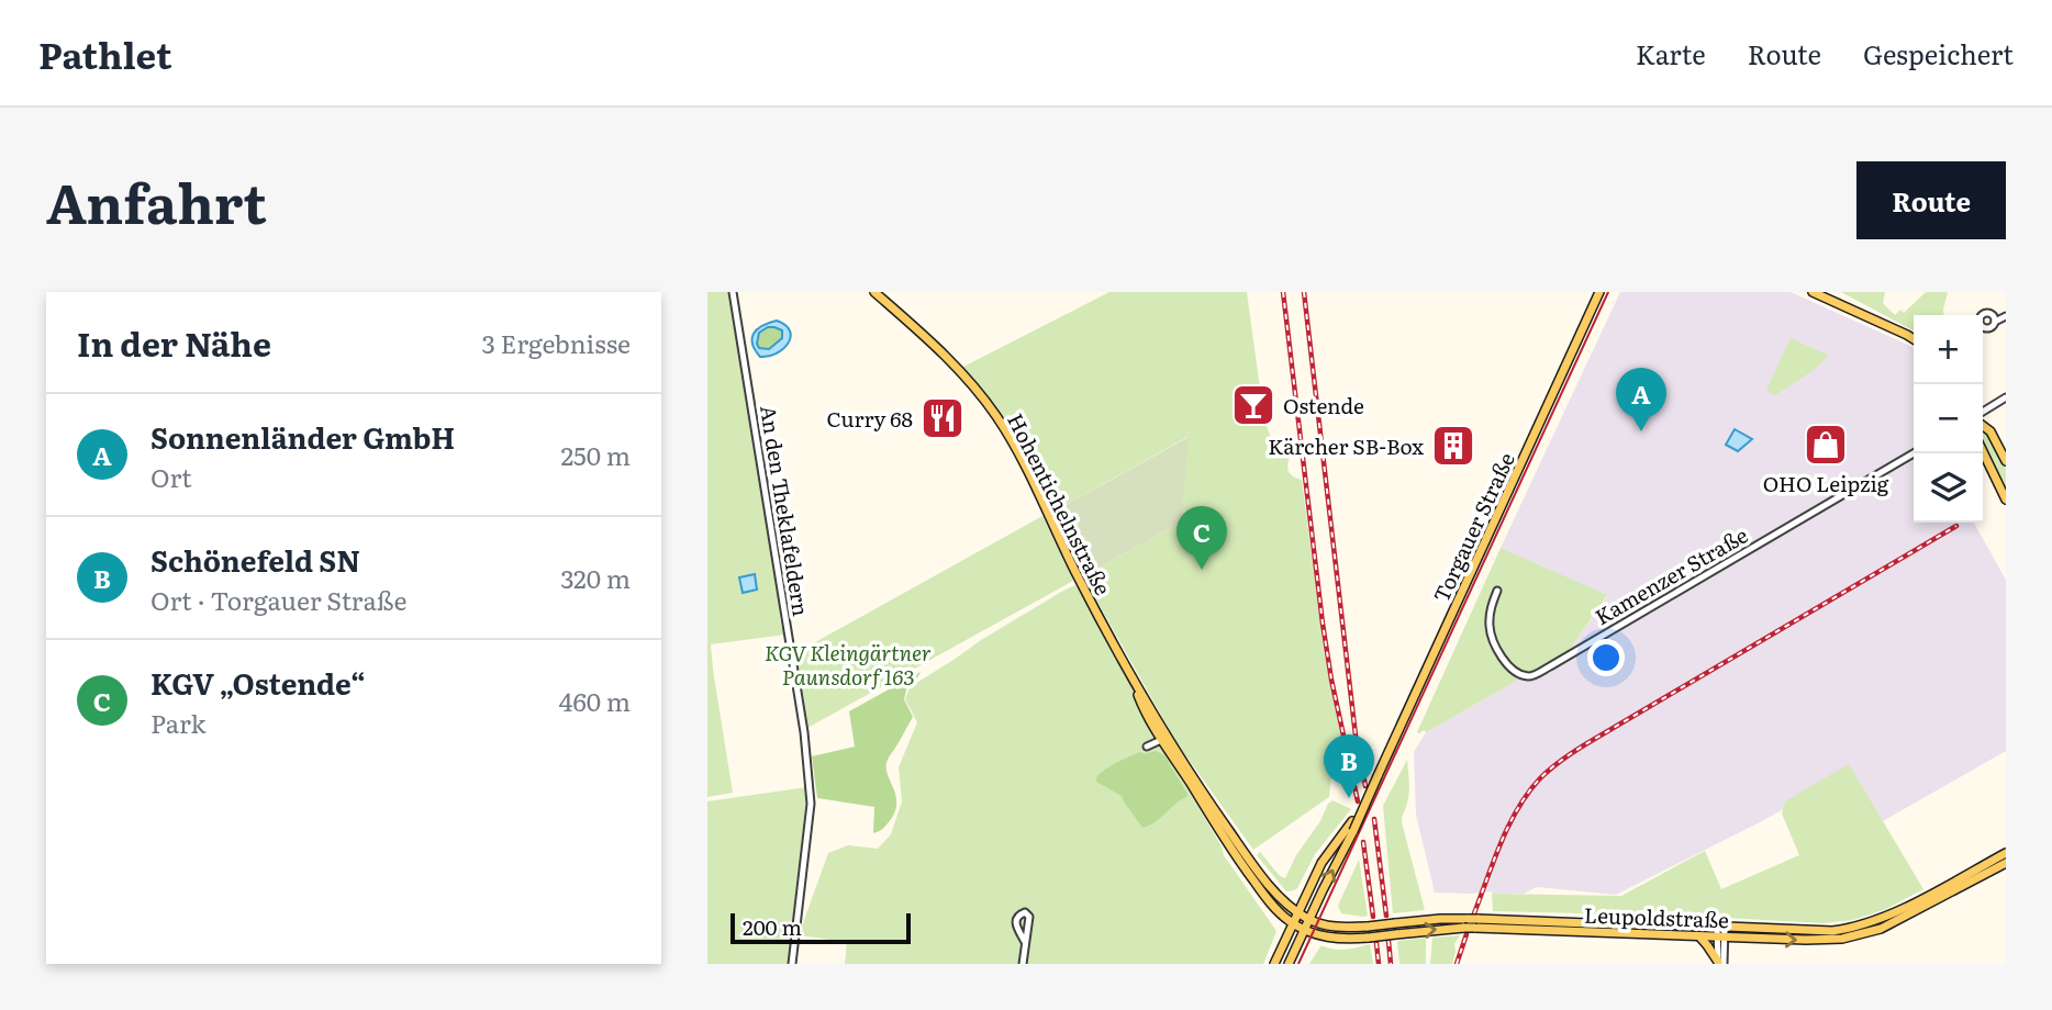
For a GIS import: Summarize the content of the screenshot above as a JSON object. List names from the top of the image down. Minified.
{"streets":{"main road":["Hohentichelnstraße","Torgauer Straße","Leupoldstraße"],"street":["An den Theklafeldern","Kamenzer Straße"]},"crossings":[["Hohentichelnstraße","Torgauer Straße"],["Hohentichelnstraße","Leupoldstraße"],["Torgauer Straße","Leupoldstraße"]],"parks":["KGV Kleingärtner Paunsdorf 163"],"places":{"bar":["Ostende"],"restaurant":["Curry 68"],"shop":["OHO Leipzig"],"building":["Kärcher SB-Box"]},"scale_bar":"200 m","page":{"header":"Pathlet","nav":["Karte","Route","Gespeichert"],"title":"Anfahrt","buttons":"Route","heading":["In der Nähe","3 Ergebnisse"],"map_buttons":["+","−"],"pins":["A","C","B"],"list":[{"mark":"A","name":"Sonnenländer GmbH","note":"Ort","value":"250 m"},{"mark":"B","name":"Schönefeld SN","note":"Ort · Torgauer Straße","value":"320 m"},{"mark":"C","name":"KGV „Ostende“","note":"Park","value":"460 m"}],"scale":"200 m"}}
